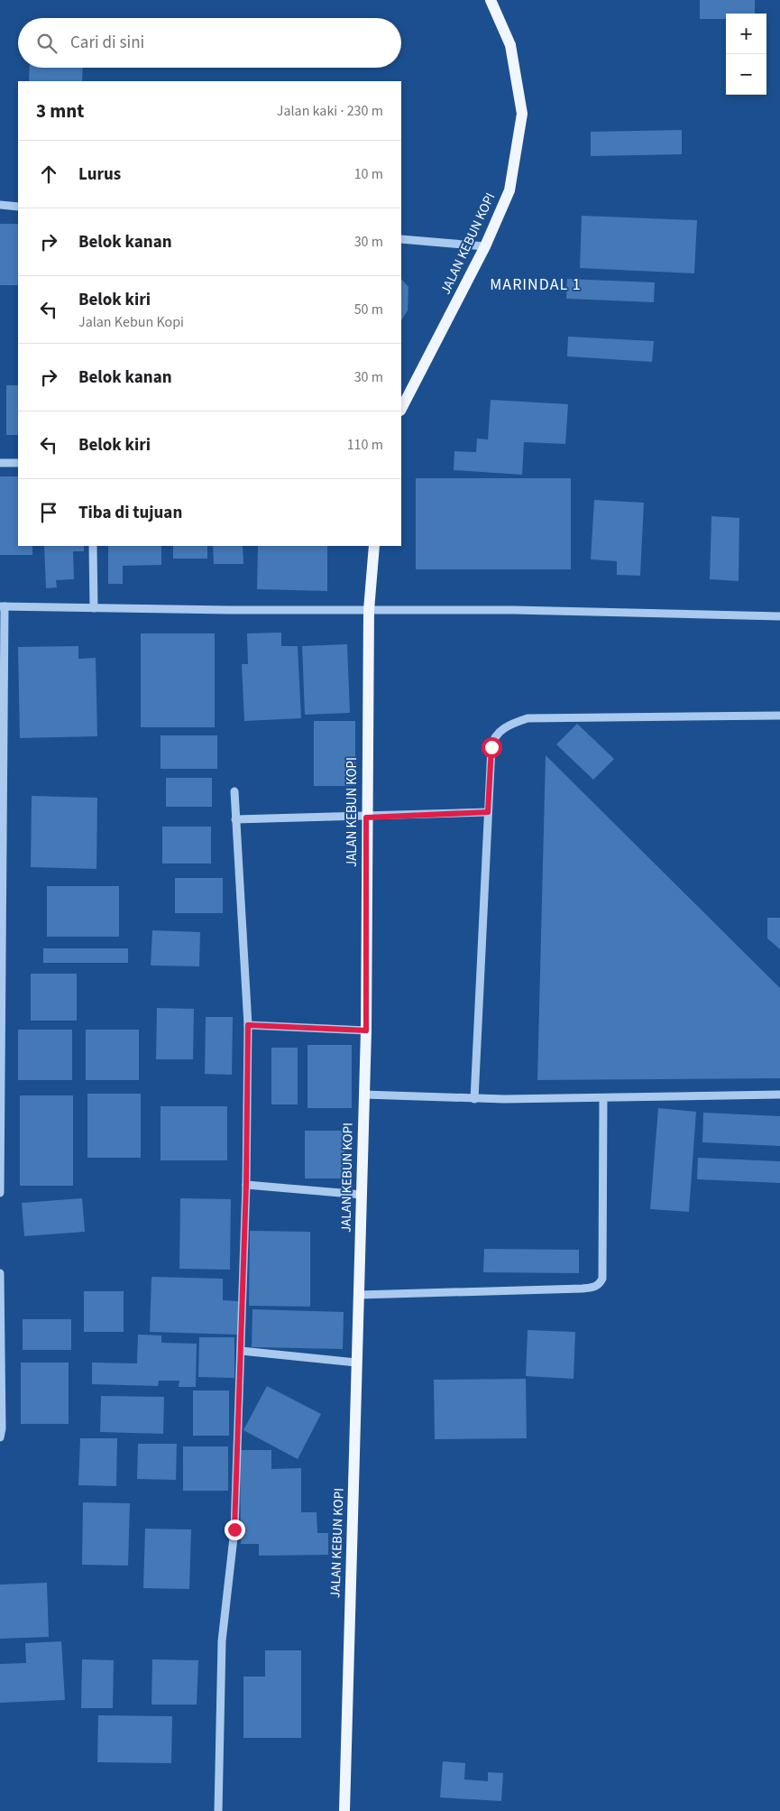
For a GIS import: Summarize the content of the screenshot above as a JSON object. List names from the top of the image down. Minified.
{"streets":{"main road":["JALAN KEBUN KOPI"]},"districts":["MARINDAL 1"],"page":{"map_buttons":["+","−"],"search":"Cari di sini","heading":["3 mnt","Jalan kaki · 230 m"],"list":[["Lurus","10 m"],["Belok kanan","30 m"],["Belok kiri","Jalan Kebun Kopi","50 m"],["Belok kanan","30 m"],["Belok kiri","110 m"],"Tiba di tujuan"]}}
